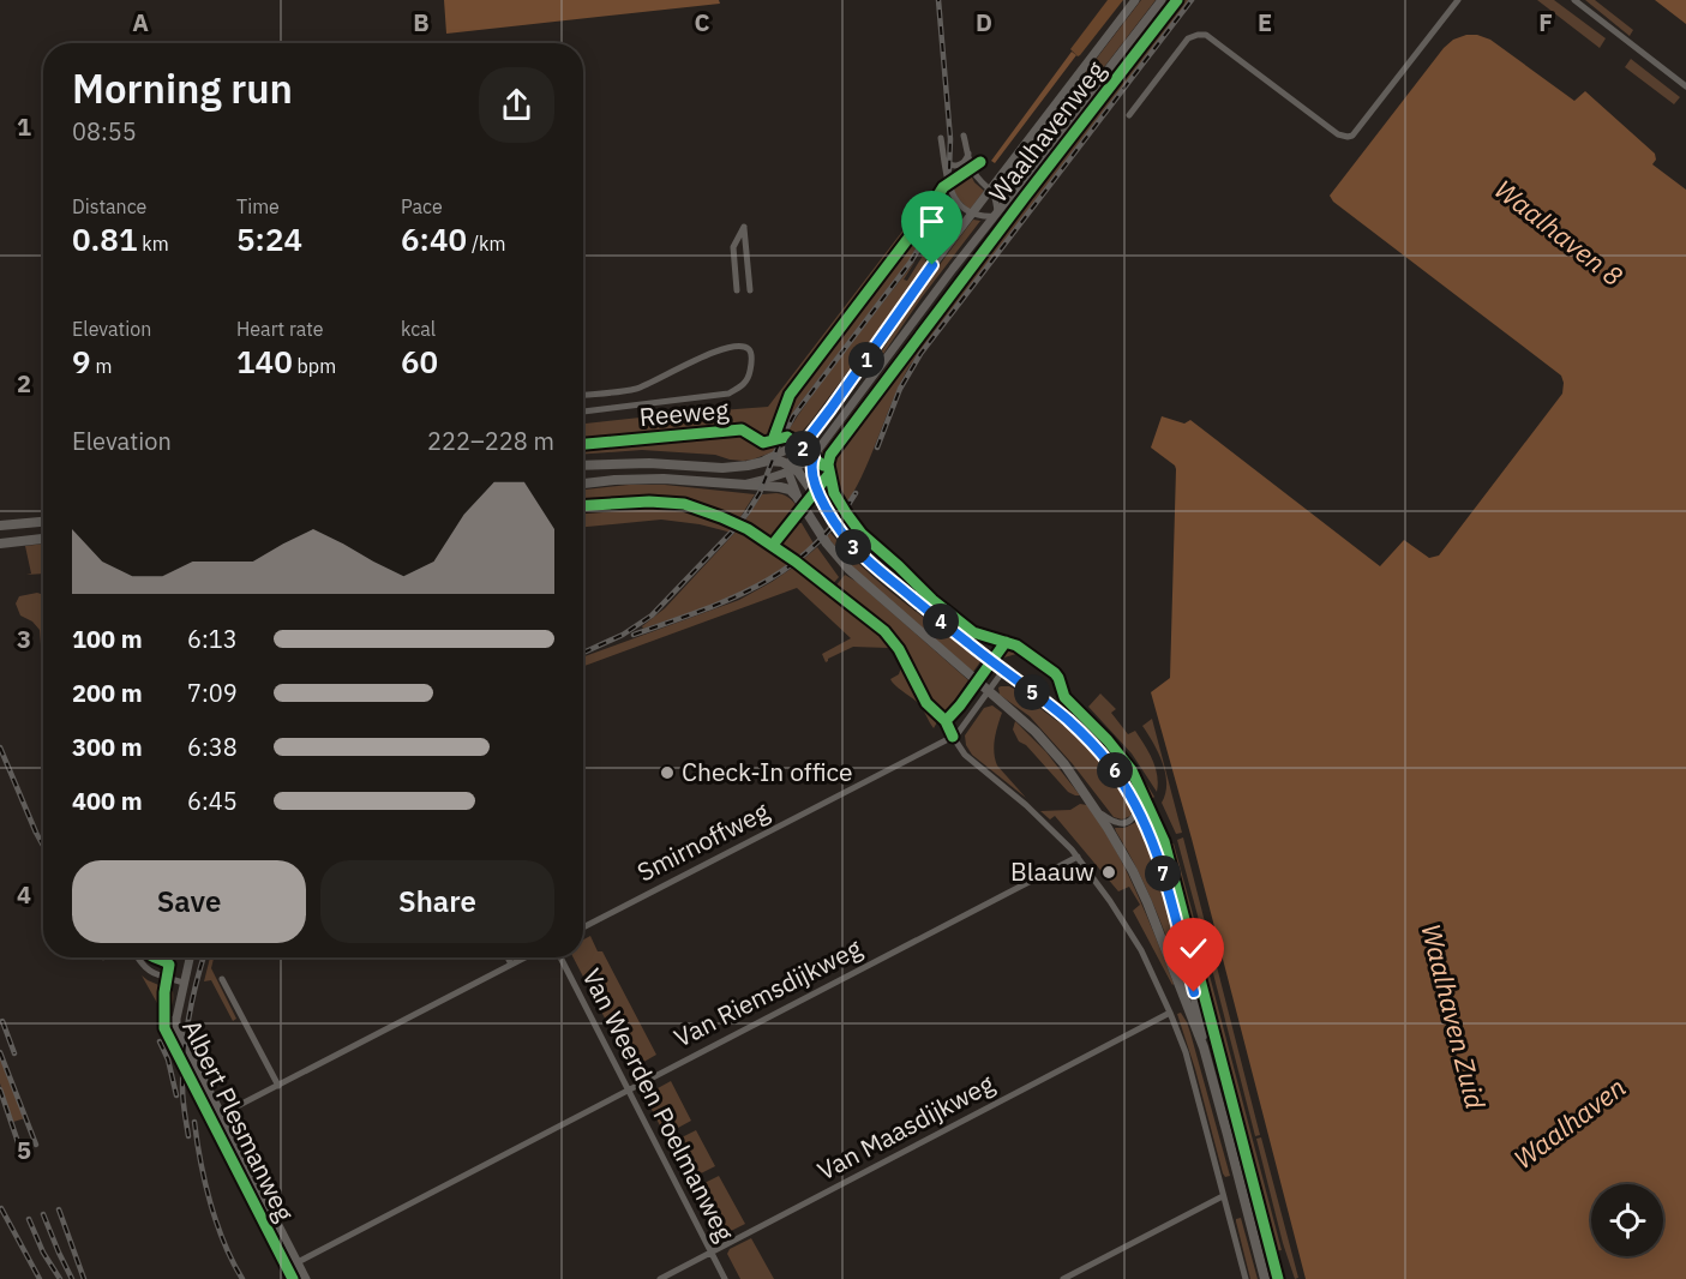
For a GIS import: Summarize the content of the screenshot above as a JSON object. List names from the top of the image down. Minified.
{"streets":{"main road":["Reeweg"],"street":["Waalhavenweg","Smirnoffweg","Van Riemsdijkweg","Van Weerden Poelmanweg","Albert Plesmanweg","Van Maasdijkweg"]},"crossings":[["Waalhavenweg","Reeweg"],["Van Riemsdijkweg","Van Weerden Poelmanweg"],["Van Riemsdijkweg","Albert Plesmanweg"],["Van Weerden Poelmanweg","Van Maasdijkweg"]],"water":["Waalhaven 8","Waalhaven Zuid","Waalhaven"],"places":["Check-In office","Blaauw"],"page":{"heading":["Morning run","08:55"],"stats":[["Distance","0.81 km"],["Time","5:24"],["Pace","6:40 /km"],["Elevation","9 m"],["Heart rate","140 bpm"],["kcal","60"]],"pins":["1","2","3","4","5","6","7"],"chart":["Elevation","222–228 m"],"list":[{"name":"100 m","note":"6:13"},{"name":"200 m","note":"7:09"},{"name":"300 m","note":"6:38"},{"name":"400 m","note":"6:45"}],"buttons":["Save","Share"]},"grid":{"columns":["A","B","C","D","E","F"],"rows":["1","2","3","4","5"]}}
